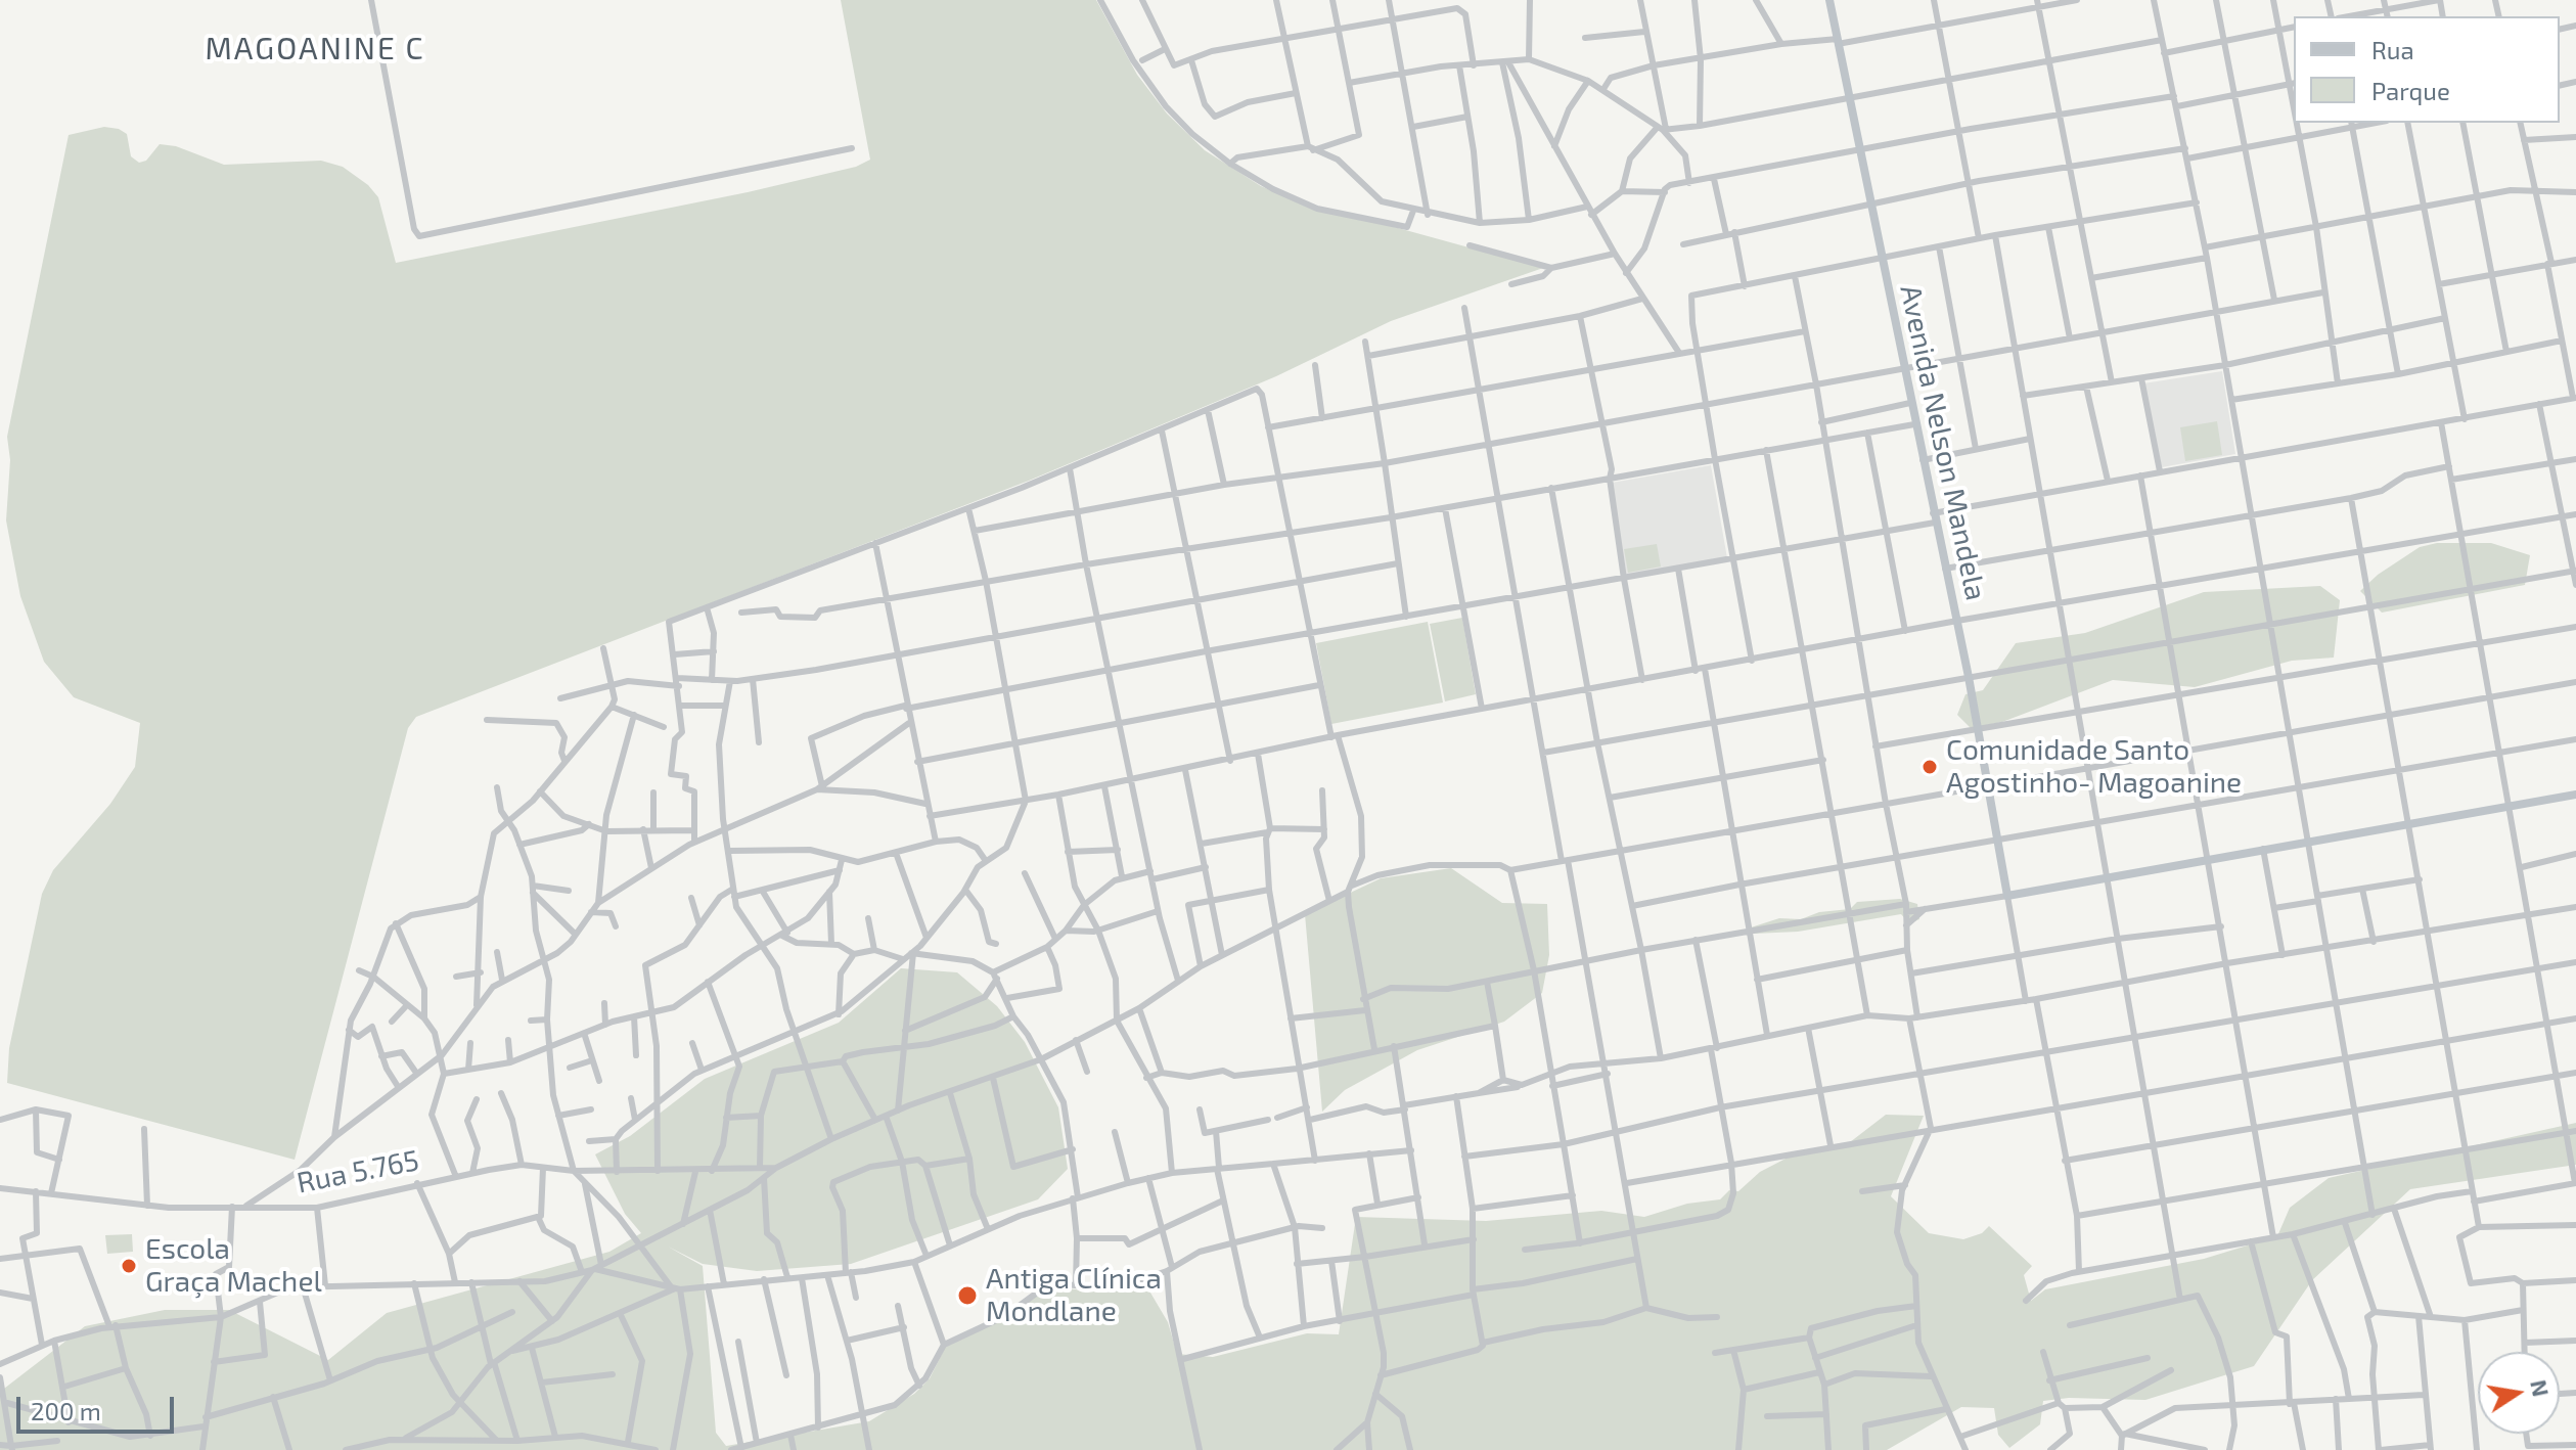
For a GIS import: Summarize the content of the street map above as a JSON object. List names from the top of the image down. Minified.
{"streets":{"street":["Avenida Nelson Mandela","Rua 5.765"]},"districts":["MAGOANINE C"],"places":["Comunidade Santo Agostinho- Magoanine","Escola Graça Machel","Antiga Clínica Mondlane"],"legend":["Rua","Parque"],"scale_bar":"200 m","north":"right"}
